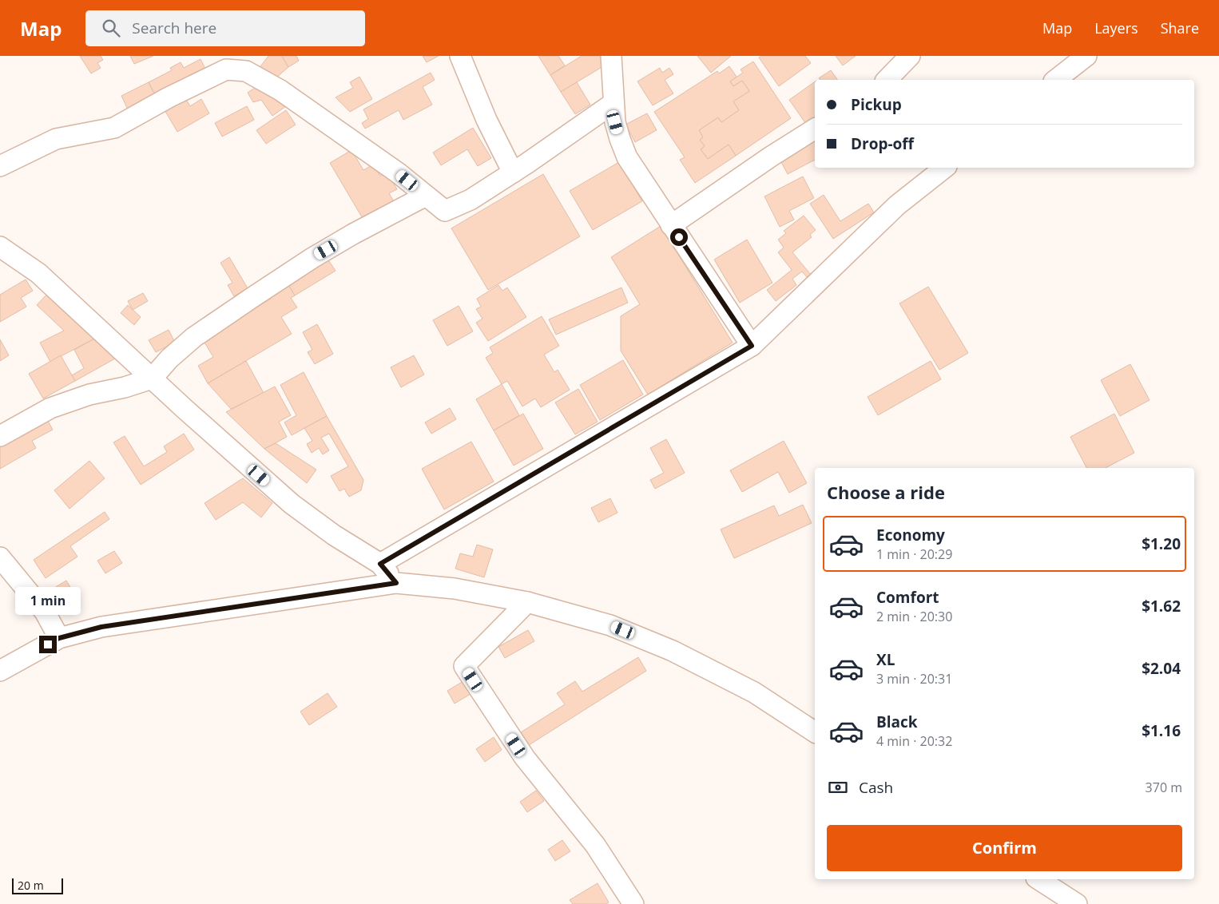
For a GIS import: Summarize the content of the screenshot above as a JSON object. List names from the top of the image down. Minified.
{"scale_bar":"20 m","page":{"header":"Map","search":"Search here","nav":["Map","Layers","Share"],"banner":["Pickup","Drop-off"],"heading":"Choose a ride","list":[{"name":"Economy","note":"1 min · 20:29","value":"$1.20"},{"name":"Comfort","note":"2 min · 20:30","value":"$1.62"},{"name":"XL","note":"3 min · 20:31","value":"$2.04"},{"name":"Black","note":"4 min · 20:32","value":"$1.16"}],"bubble":"1 min","pay":["Cash","370 m"],"buttons":"Confirm","scale":"20 m"}}
